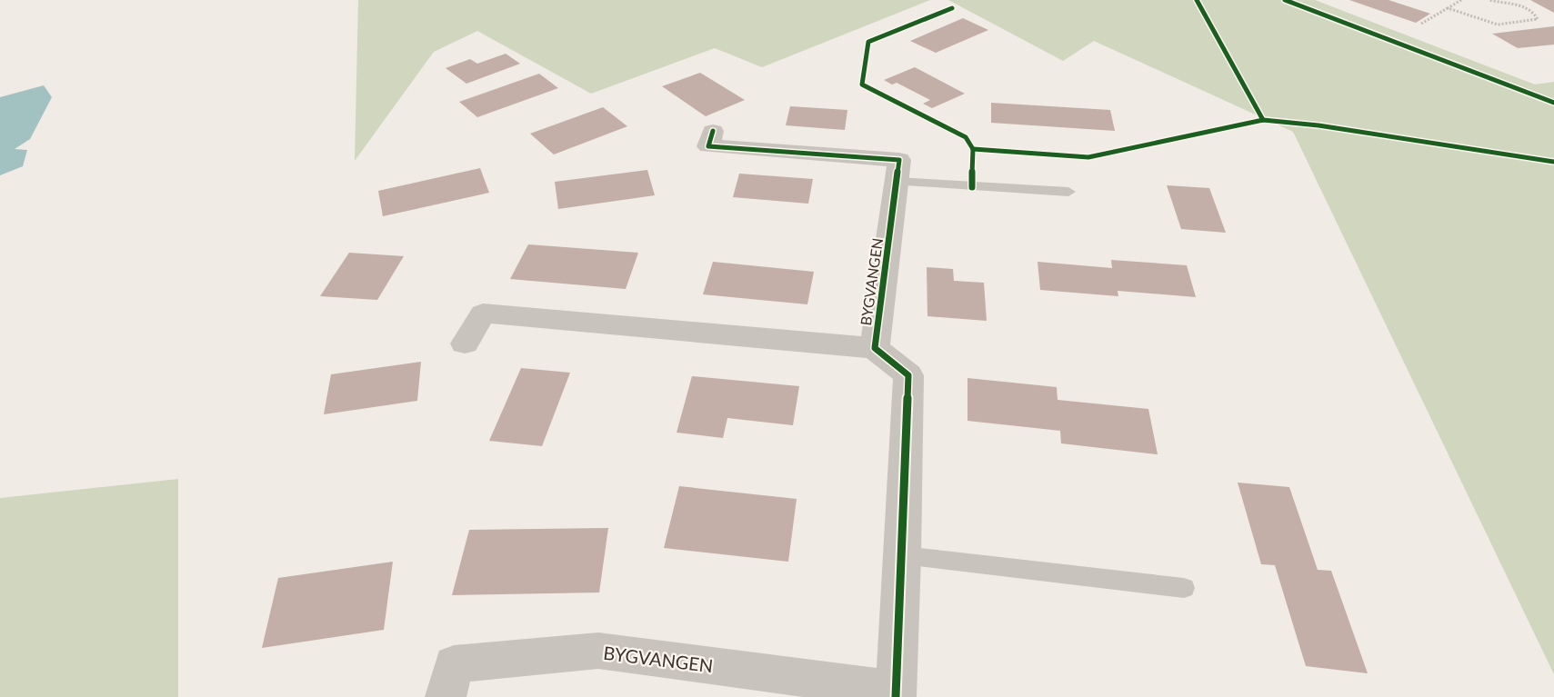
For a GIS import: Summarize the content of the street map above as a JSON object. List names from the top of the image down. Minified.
{"streets":{"street":["BYGVANGEN"]}}
